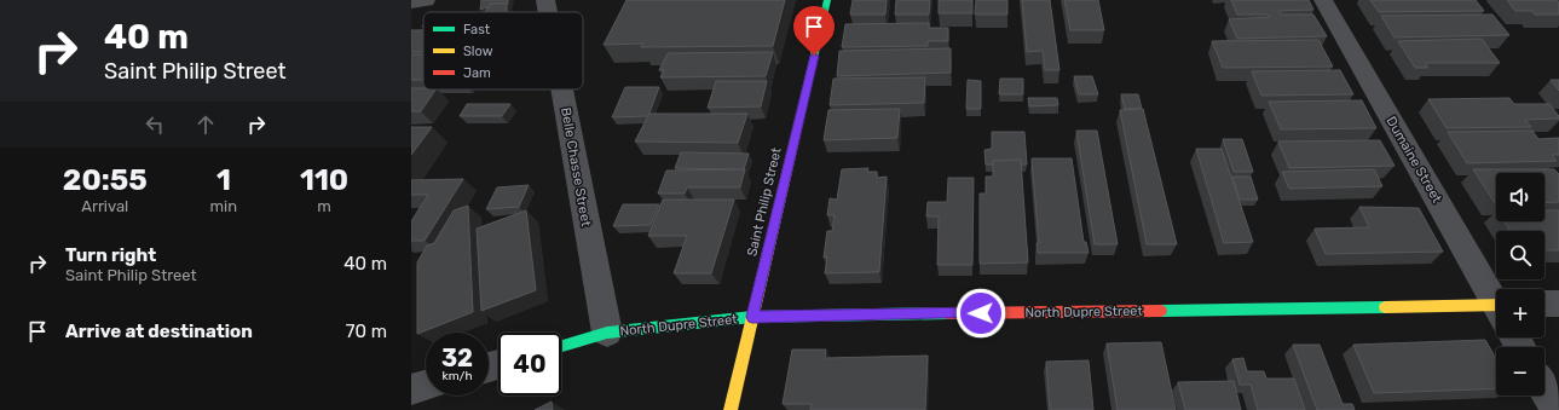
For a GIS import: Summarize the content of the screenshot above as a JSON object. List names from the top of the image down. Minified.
{"streets":{"street":["Dumaine Street","Belle Chasse Street","Saint Philip Street","North Dupre Street"]},"crossings":[["Belle Chasse Street","North Dupre Street"],["Saint Philip Street","North Dupre Street"]],"legend":["Fast","Slow","Jam"],"page":{"turn":["40 m","Saint Philip Street"],"eta":["20:55","Arrival","1","min","110","m"],"map_buttons":["+","−"],"list":[{"name":"Turn right","note":"Saint Philip Street","value":"40 m"},{"name":"Arrive at destination","value":"70 m"}],"speed":"32 km/h","limit":"40"}}
